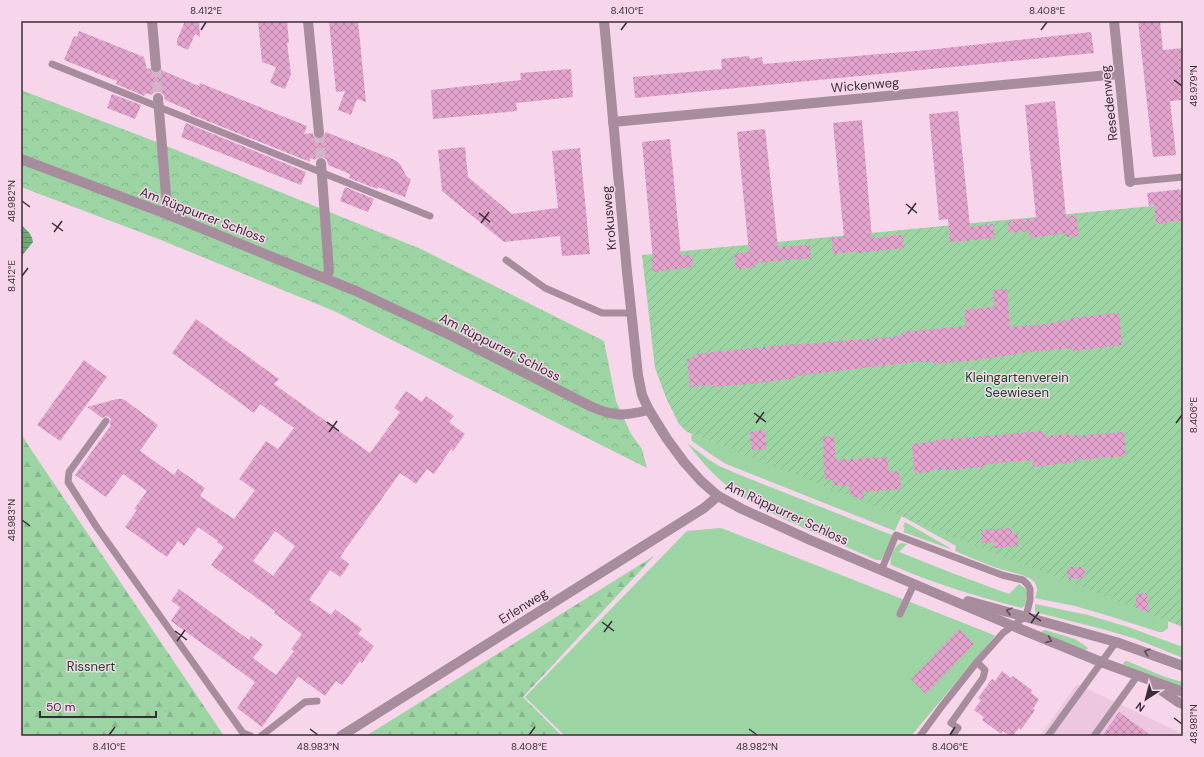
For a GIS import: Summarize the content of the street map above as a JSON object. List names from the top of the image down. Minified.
{"streets":{"street":["Wickenweg","Resedenweg","Am Rüppurrer Schloss","Krokusweg","Erlenweg"]},"crossings":[["Wickenweg","Resedenweg"],["Wickenweg","Krokusweg"],["Am Rüppurrer Schloss","Krokusweg"],["Am Rüppurrer Schloss","Erlenweg"]],"parks":["Kleingartenverein Seewiesen","Rissnert"],"scale_bar":"50 m","north":"bottom left","coordinates":["8.412°E","8.410°E","8.408°E","48.979°N","48.982°N","8.406°E","48.983°N","48.981°N"]}
